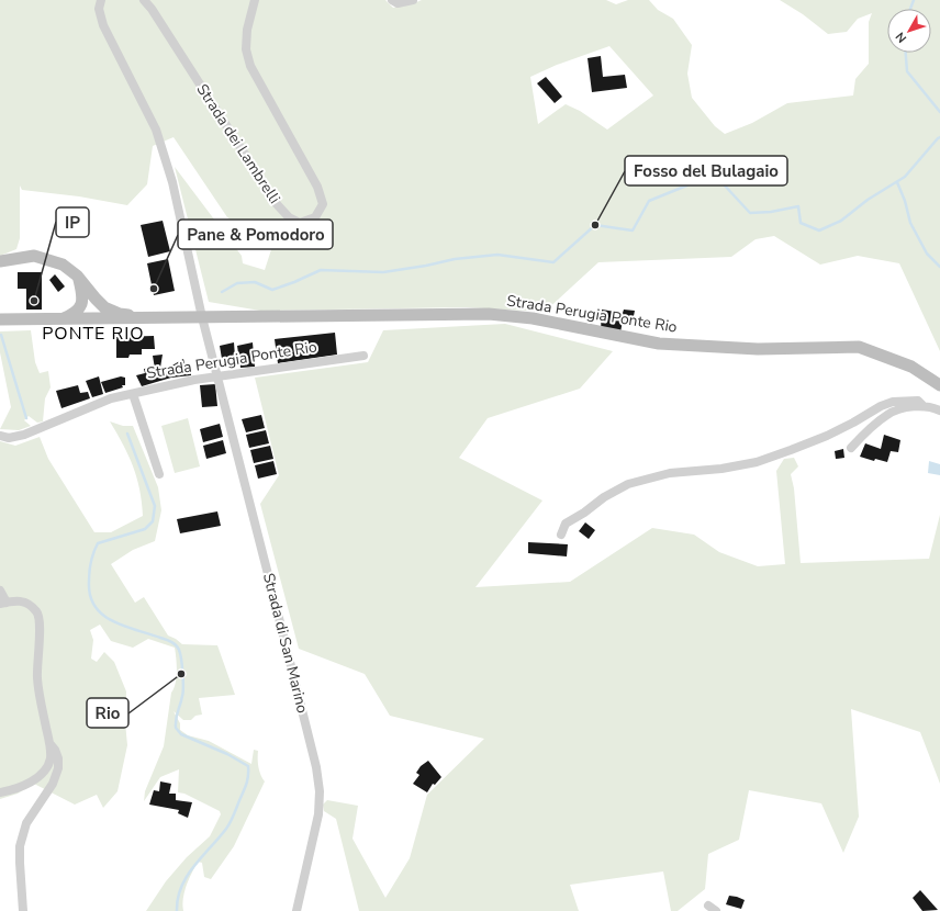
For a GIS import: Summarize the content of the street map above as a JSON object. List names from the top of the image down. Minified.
{"streets":{"main road":["Strada Perugia Ponte Rio"],"street":["Strada dei Lambrelli","Strada di San Marino"]},"crossings":[["Strada Perugia Ponte Rio","Strada di San Marino"]],"districts":["PONTE RIO"],"places":["Fosso del Bulagaio","Pane & Pomodoro","IP","Rio"],"north":"bottom left"}
